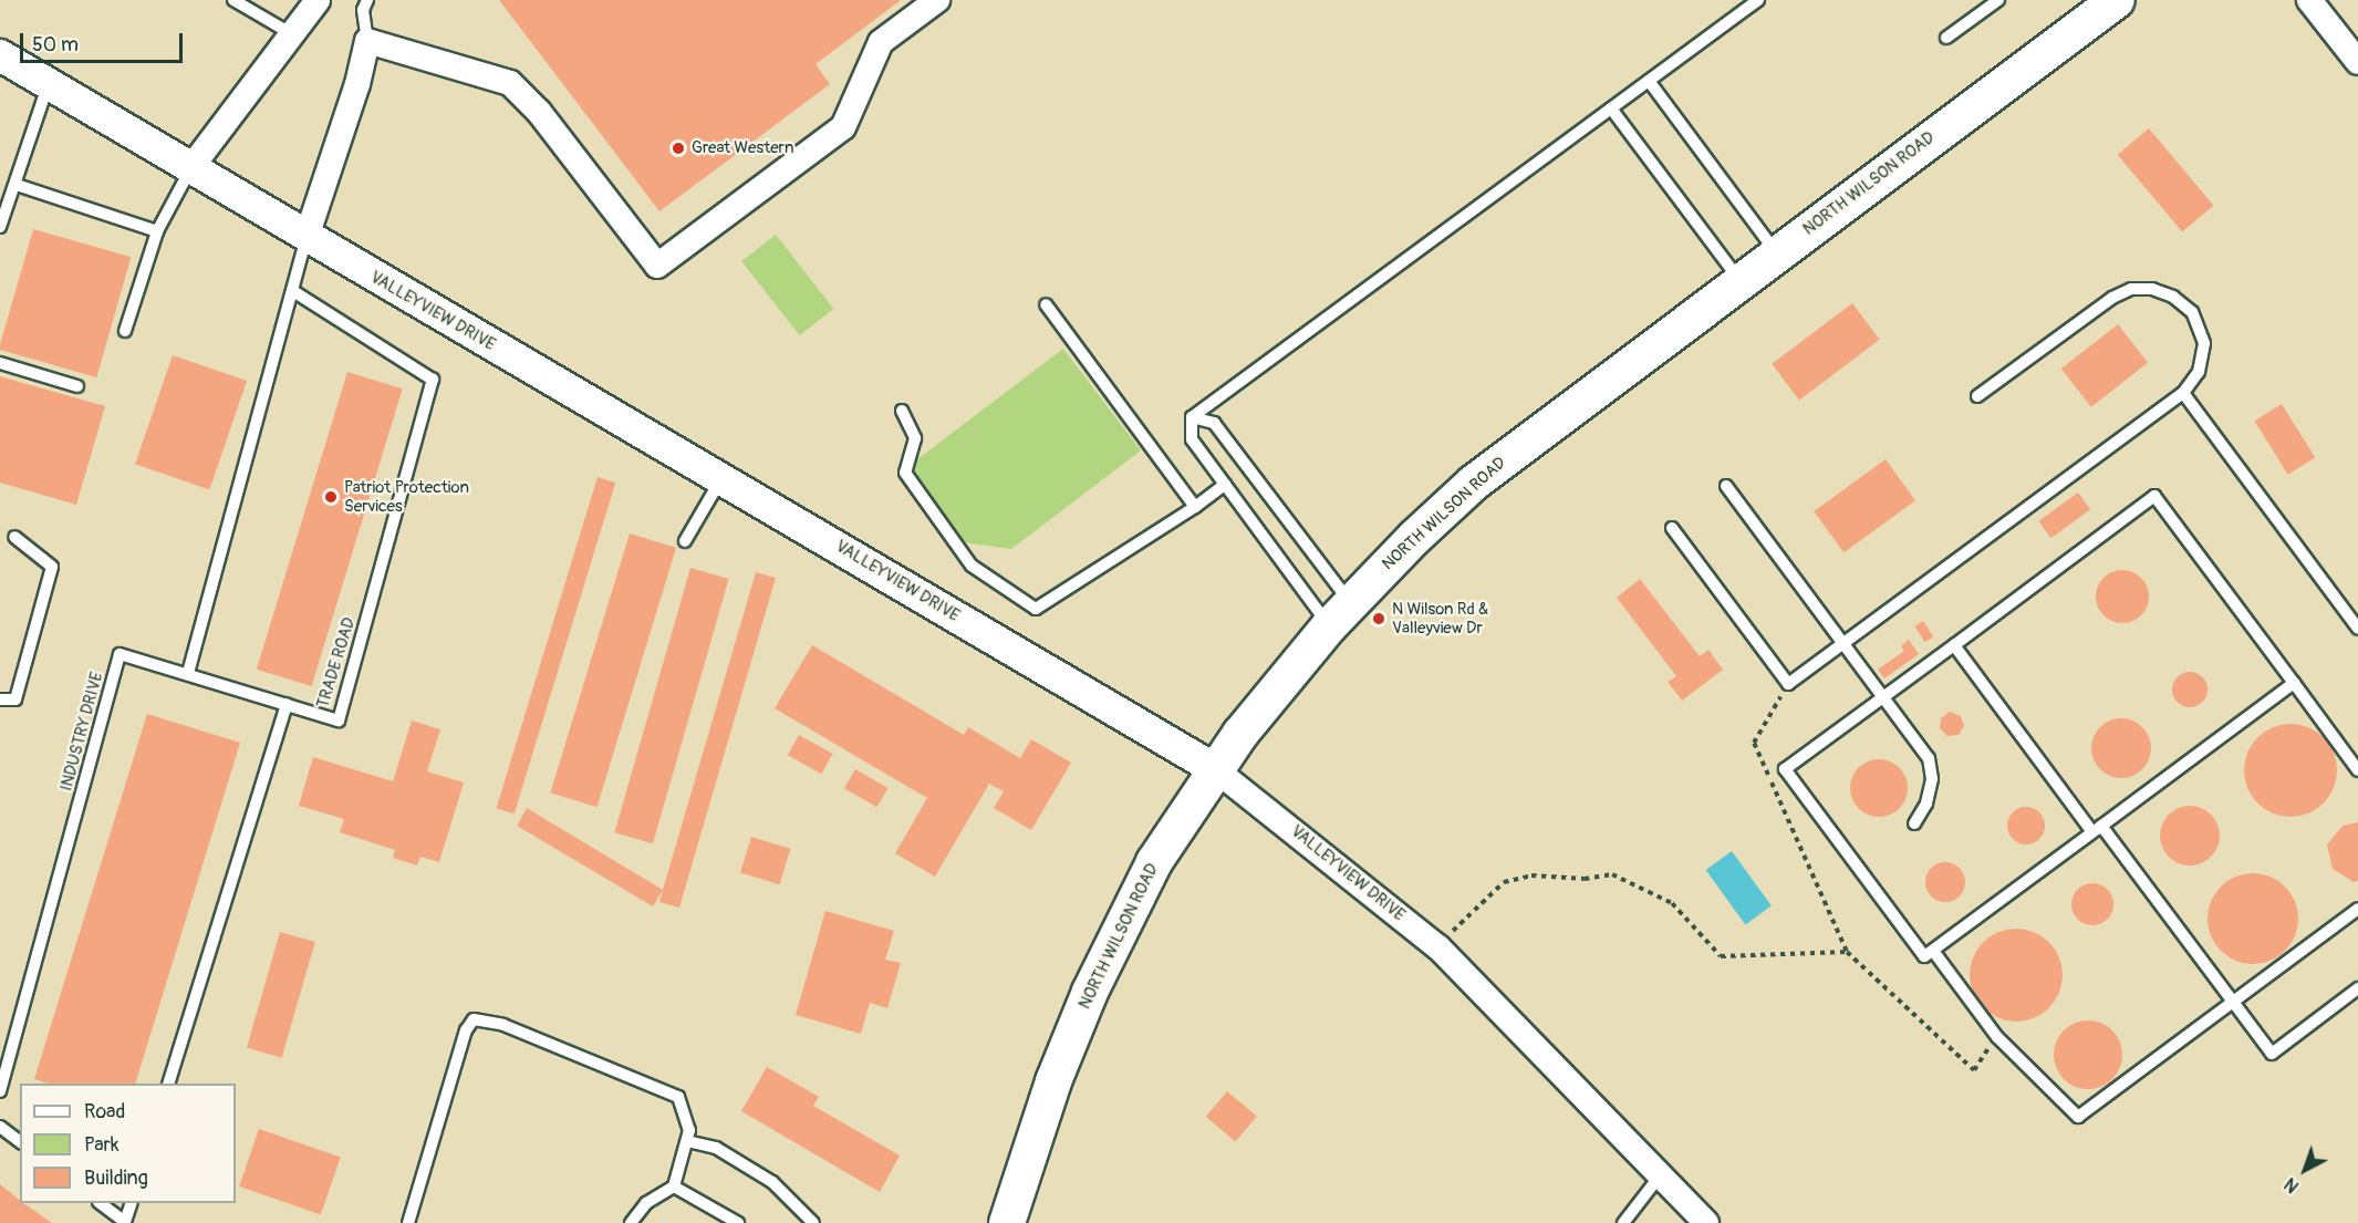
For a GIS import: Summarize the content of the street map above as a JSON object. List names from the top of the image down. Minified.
{"streets":{"main road":["NORTH WILSON ROAD"],"street":["VALLEYVIEW DRIVE"],"lane":["TRADE ROAD","INDUSTRY DRIVE"]},"crossings":[["NORTH WILSON ROAD","VALLEYVIEW DRIVE"]],"places":["Great Western","Patriot Protection Services","N Wilson Rd & Valleyview Dr"],"legend":["Road","Park","Building"],"scale_bar":"50 m","north":"bottom left"}
